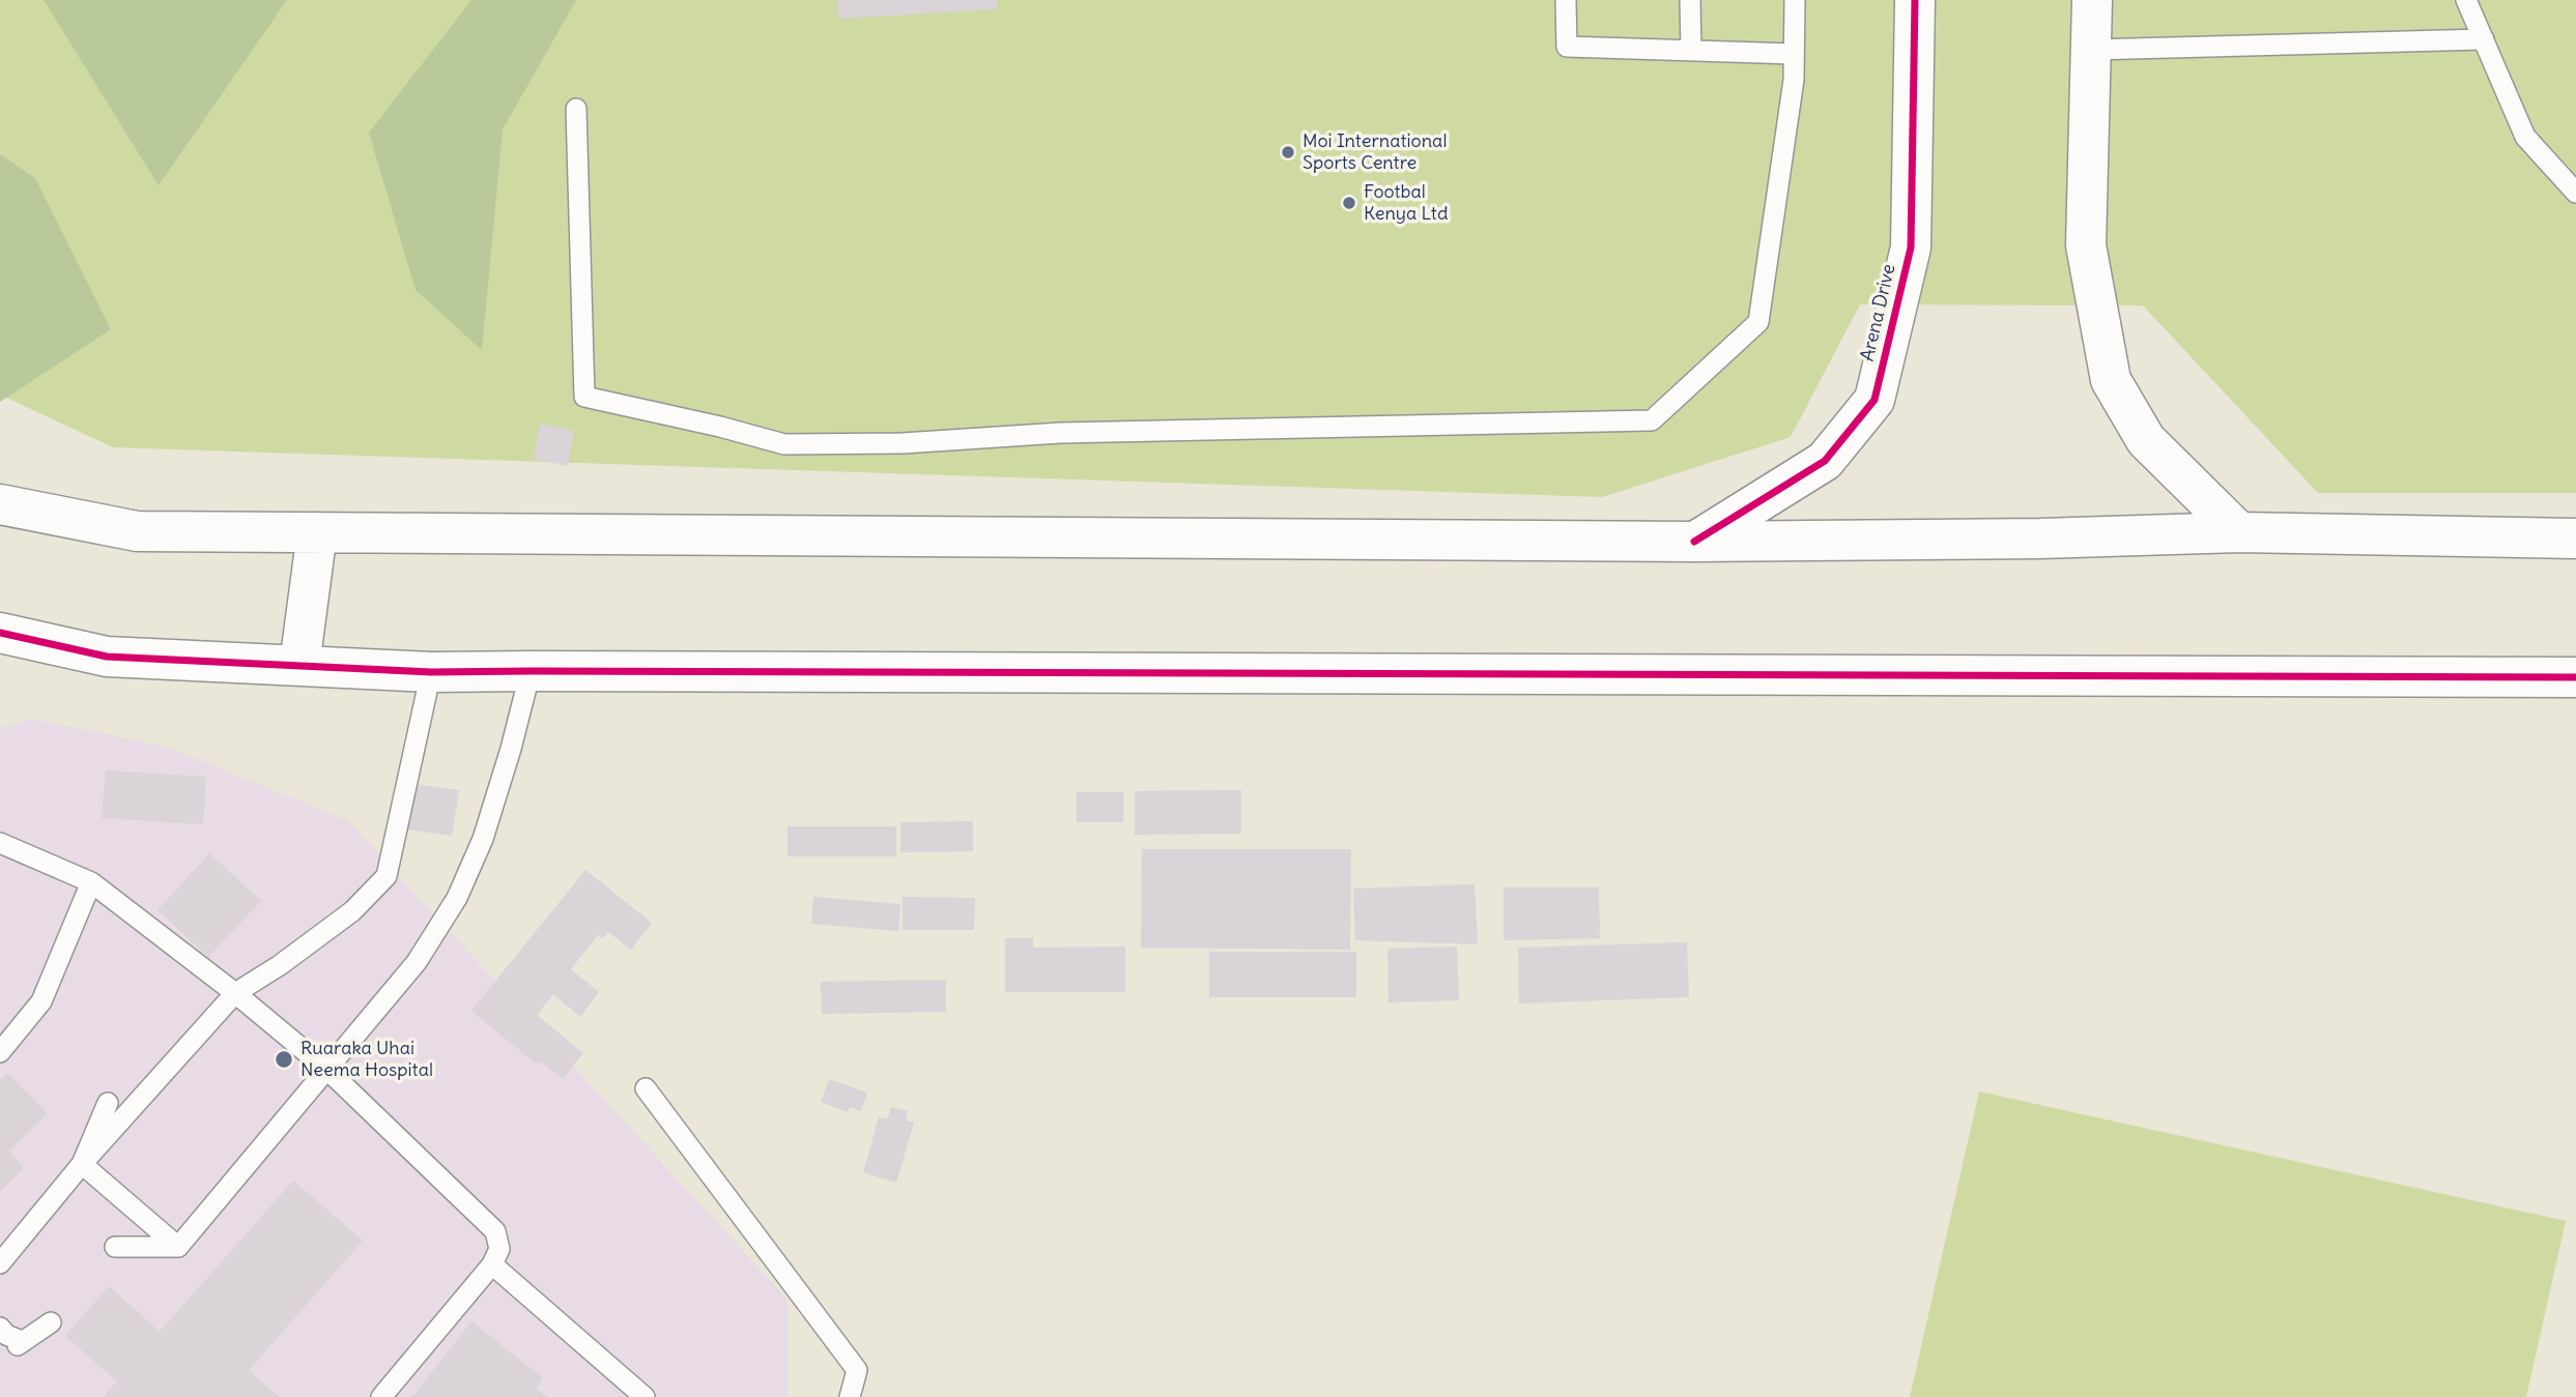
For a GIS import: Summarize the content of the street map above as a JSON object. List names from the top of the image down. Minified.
{"streets":{"street":["Arena Drive"]},"places":["Moi International Sports Centre","Footbal Kenya Ltd","Ruaraka Uhai Neema Hospital"]}
